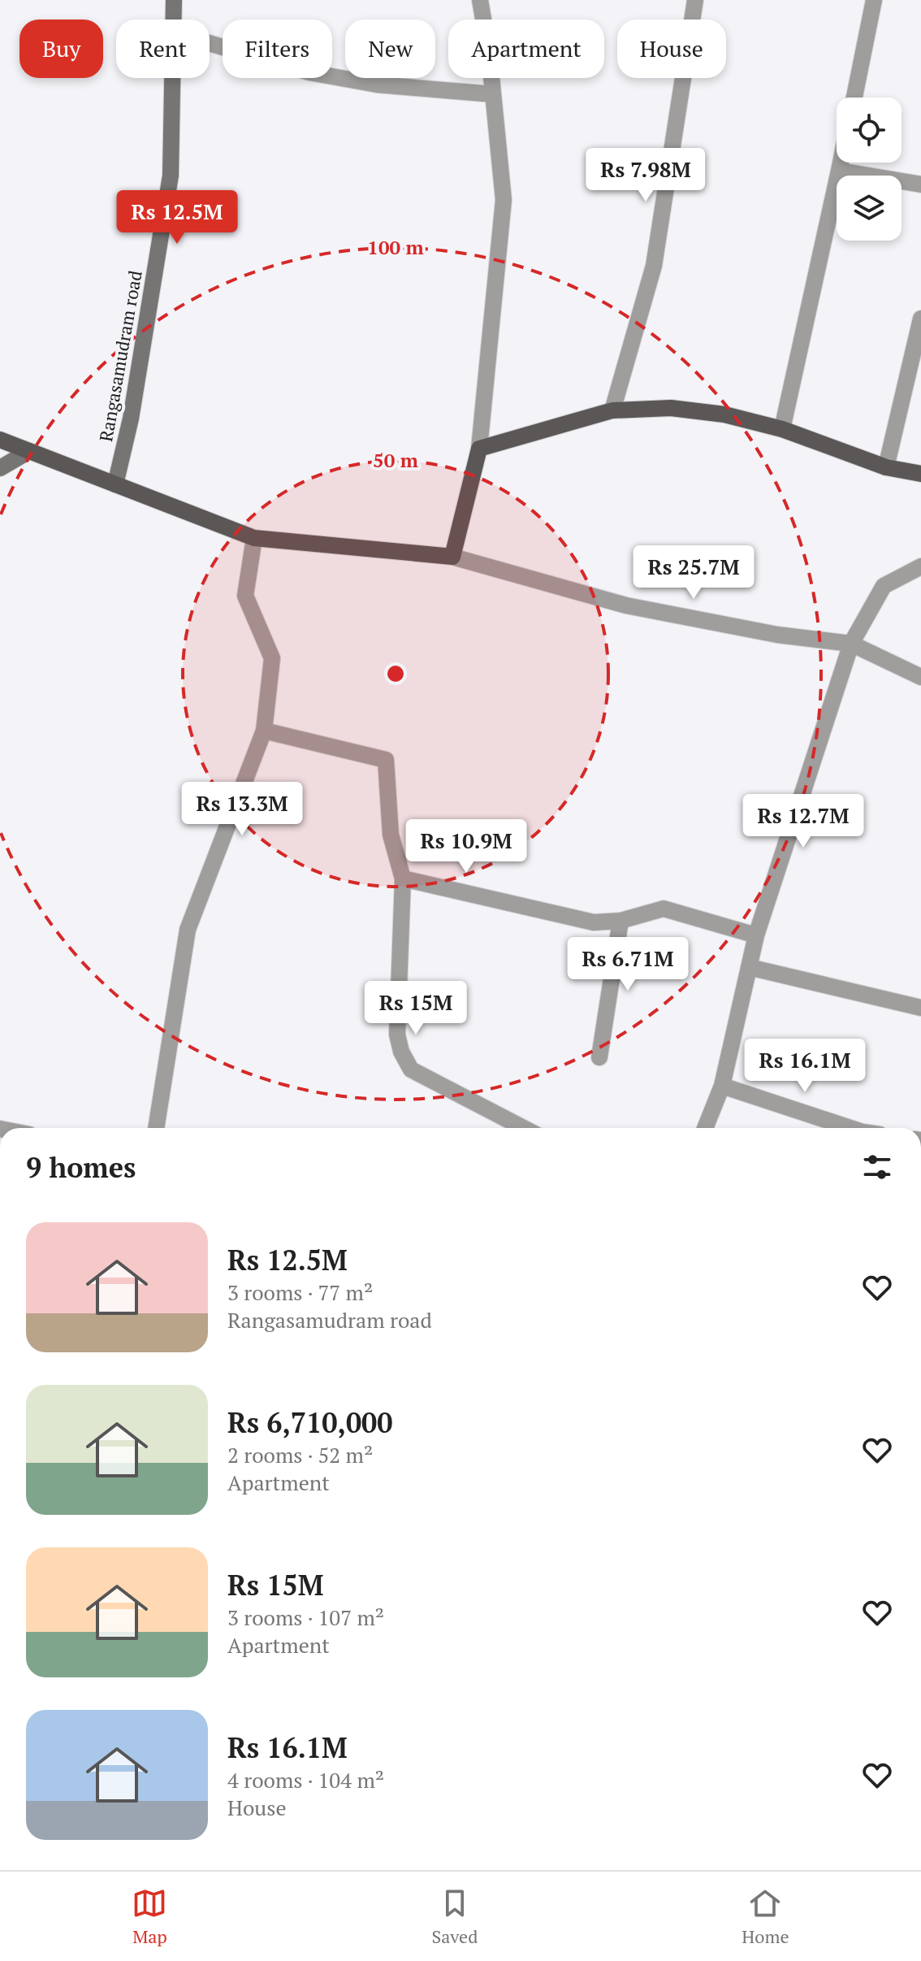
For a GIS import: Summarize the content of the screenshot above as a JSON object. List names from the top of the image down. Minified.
{"streets":{"main road":["Rangasamudram road"]},"page":{"chip":["Buy","Rent","Filters","New","Apartment","House"],"price":["Rs 7.98M","Rs 12.5M","Rs 25.7M","Rs 13.3M","Rs 12.7M","Rs 10.9M","Rs 6.71M","Rs 15M","Rs 16.1M"],"heading":"9 homes","list":[{"name":"Rs 12.5M","note":"3 rooms · 77 m² · Rangasamudram road"},{"name":"Rs 6,710,000","note":"2 rooms · 52 m² · Apartment"},{"name":"Rs 15M","note":"3 rooms · 107 m² · Apartment"},{"name":"Rs 16.1M","note":"4 rooms · 104 m² · House"}],"tabs":["Map","Saved","Home"]},"rings":["100 m","50 m"]}
